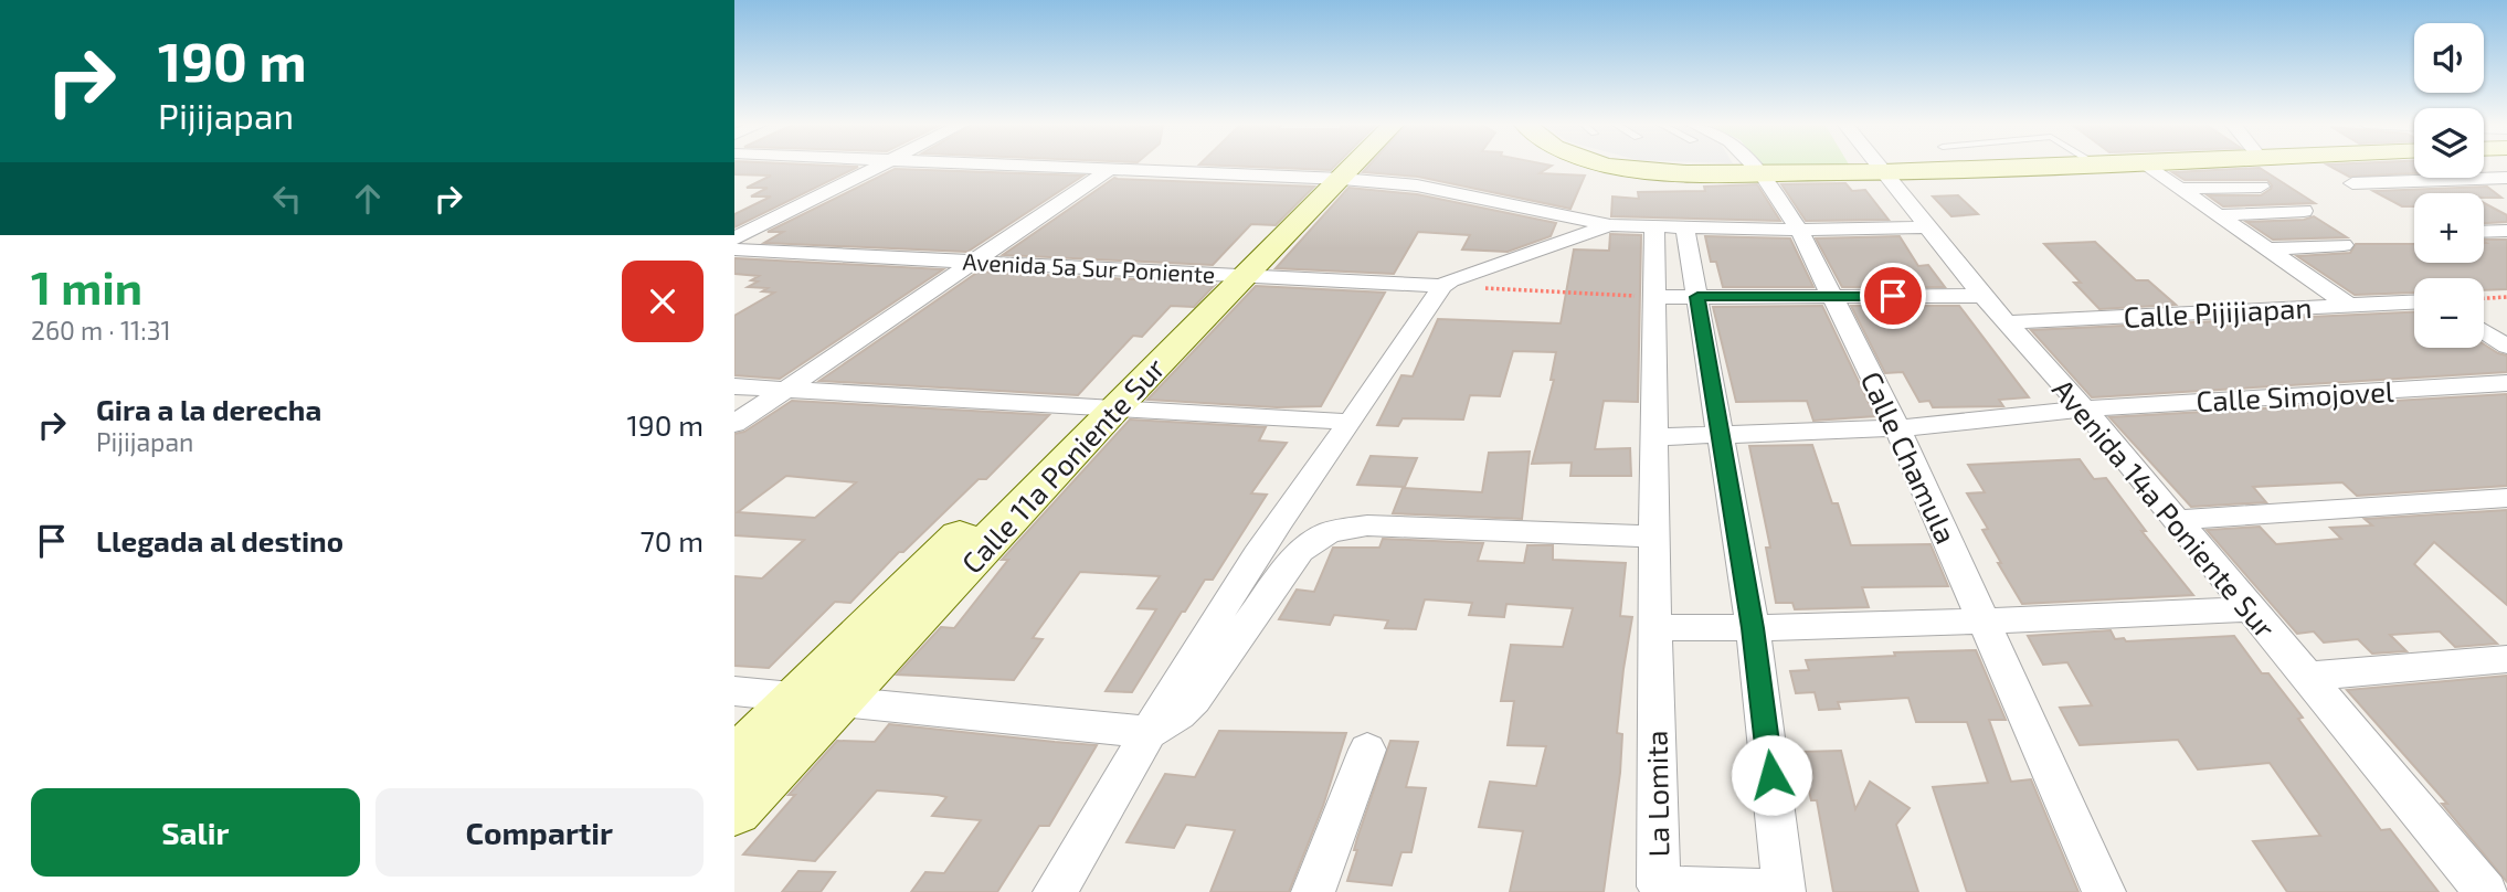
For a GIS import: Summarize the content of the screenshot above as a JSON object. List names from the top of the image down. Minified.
{"streets":{"main road":["Calle 11a Poniente Sur"],"street":["Avenida 5a Sur Poniente","Calle Pijijiapan","Calle Simojovel","Calle Chamula","Avenida 14a Poniente Sur","La Lomita"]},"crossings":[["Avenida 5a Sur Poniente","Calle 11a Poniente Sur"],["Calle Pijijiapan","Avenida 14a Poniente Sur"],["Calle Simojovel","Calle Chamula"],["Calle Simojovel","Avenida 14a Poniente Sur"],["Calle Simojovel","La Lomita"]],"page":{"turn":["190 m","Pijijapan"],"map_buttons":["+","−"],"heading":["1 min","260 m · 11:31"],"list":[{"name":"Gira a la derecha","note":"Pijijapan","value":"190 m"},{"name":"Llegada al destino","value":"70 m"}],"buttons":["Salir","Compartir"]}}
